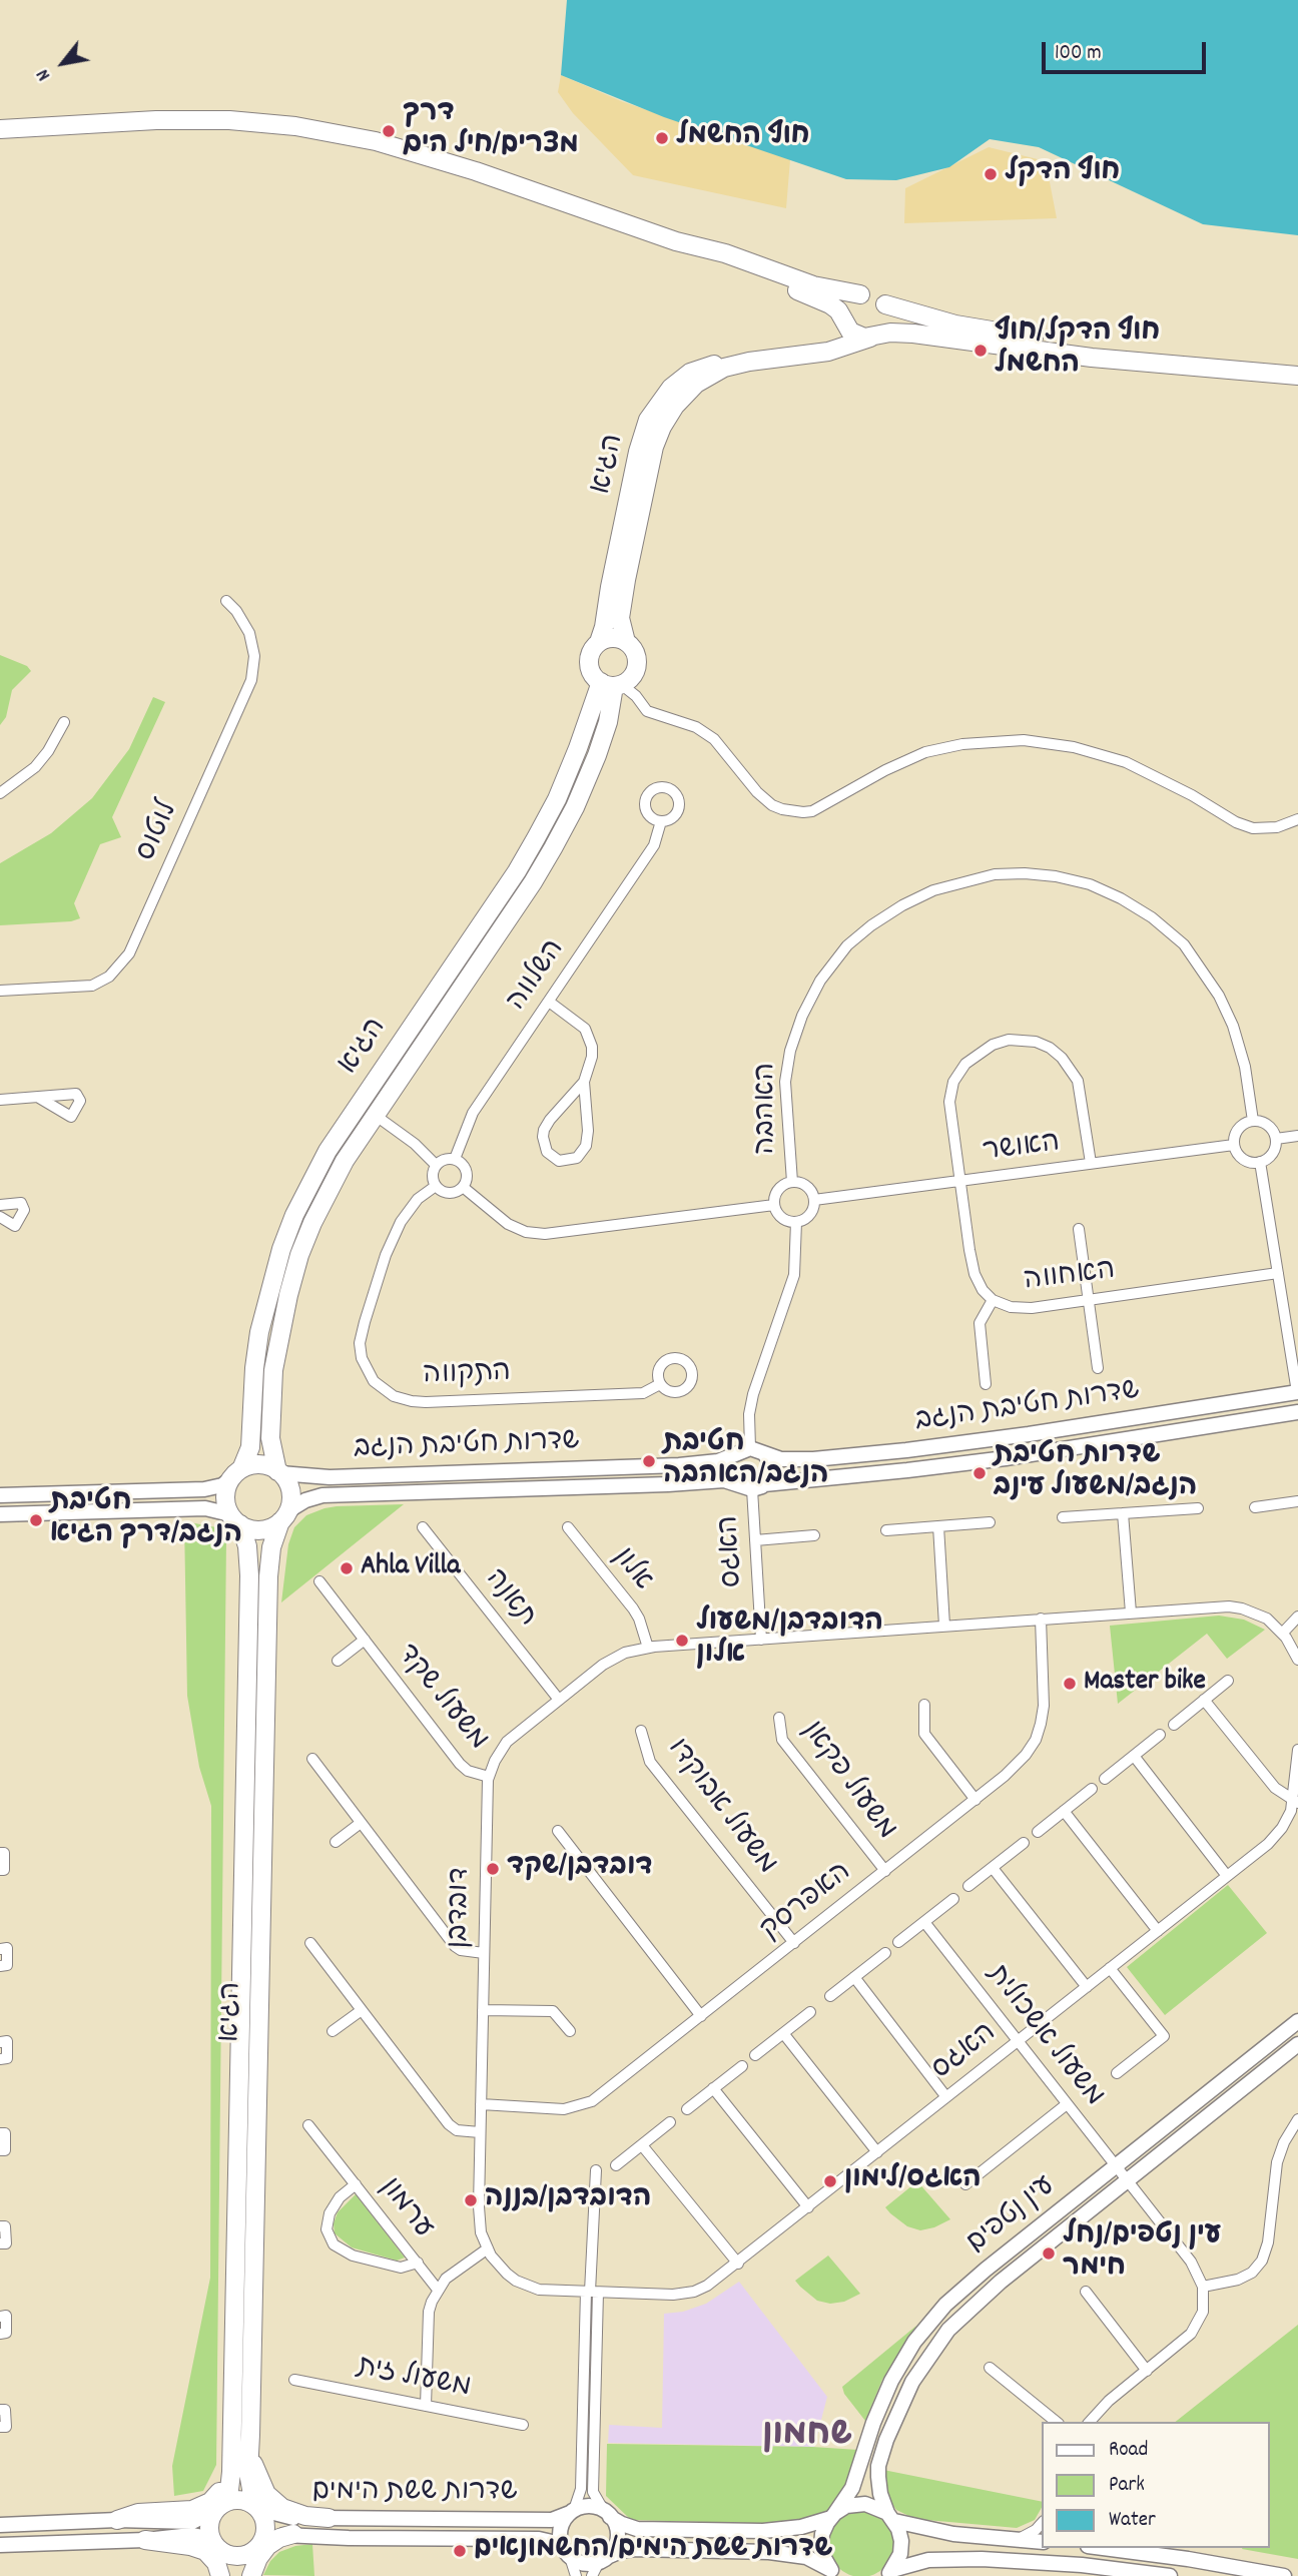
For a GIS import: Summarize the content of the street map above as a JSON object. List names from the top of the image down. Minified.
{"streets":{"highway":["הגיא"],"street":["לוטוס","השלווה","האהבה","האושר","האחווה","התקווה","שדרות חטיבת הנגב","האגס","אלון","תאנה","משעול שקד","משעול פקאן","משעול אבוקדו","האפרסק","דובדבן","משעול אשכולית","ערמון","עין נטפים","משעול זית","שדרות ששת הימים"]},"crossings":[["הגיא","שדרות חטיבת הנגב"],["הגיא","שדרות ששת הימים"],["השלווה","התקווה"],["האהבה","האושר"],["האושר","האחווה"],["שדרות חטיבת הנגב","האגס"],["האגס","דובדבן"],["האגס","משעול אשכולית"],["אלון","דובדבן"],["תאנה","דובדבן"],["משעול שקד","דובדבן"],["משעול פקאן","האפרסק"],["משעול אבוקדו","האפרסק"],["האפרסק","דובדבן"],["משעול אשכולית","עין נטפים"]],"districts":["שחמון"],"places":["דרך מצרים/חיל הים","חוף החשמל","חוף הדקל","חוף הדקל/חוף החשמל","חטיבת הנגב/האהבה","שדרות חטיבת הנגב/משעול עינב","חטיבת הנגב/דרך הגיא","Ahla Villa","הדובדבן/משעול אלון","Master bike","דובדבן/שקד","האגס/לימון","הדובדבן/בננה","עין נטפים/נחל חימר","שדרות ששת הימים/החשמונאים"],"legend":["Road","Park","Water"],"scale_bar":"100 m","north":"bottom left"}
